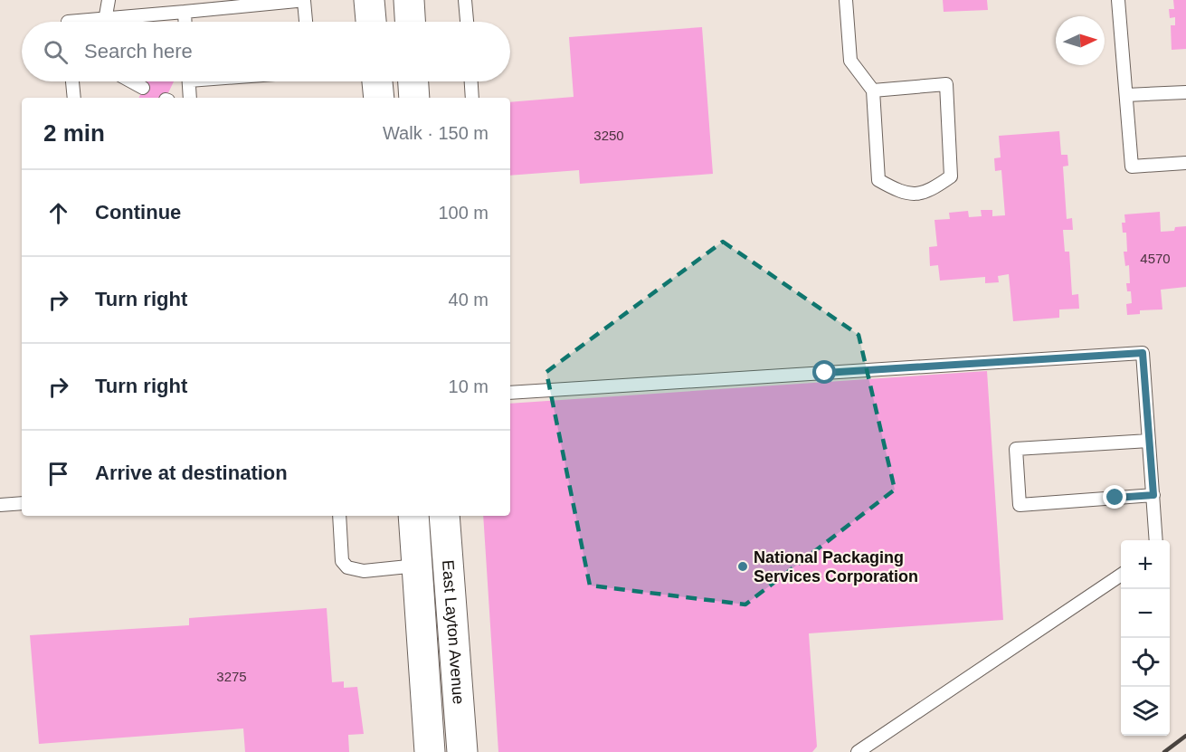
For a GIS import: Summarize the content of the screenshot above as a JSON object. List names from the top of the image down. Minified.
{"streets":{"main road":["East Layton Avenue"]},"places":["National Packaging Services Corporation"],"house_numbers":["3250","4570","3275"],"north":"right","page":{"search":"Search here","heading":["2 min","Walk · 150 m"],"list":[["Continue","100 m"],["Turn right","40 m"],["Turn right","10 m"],"Arrive at destination"],"map_buttons":["+","−"]}}
